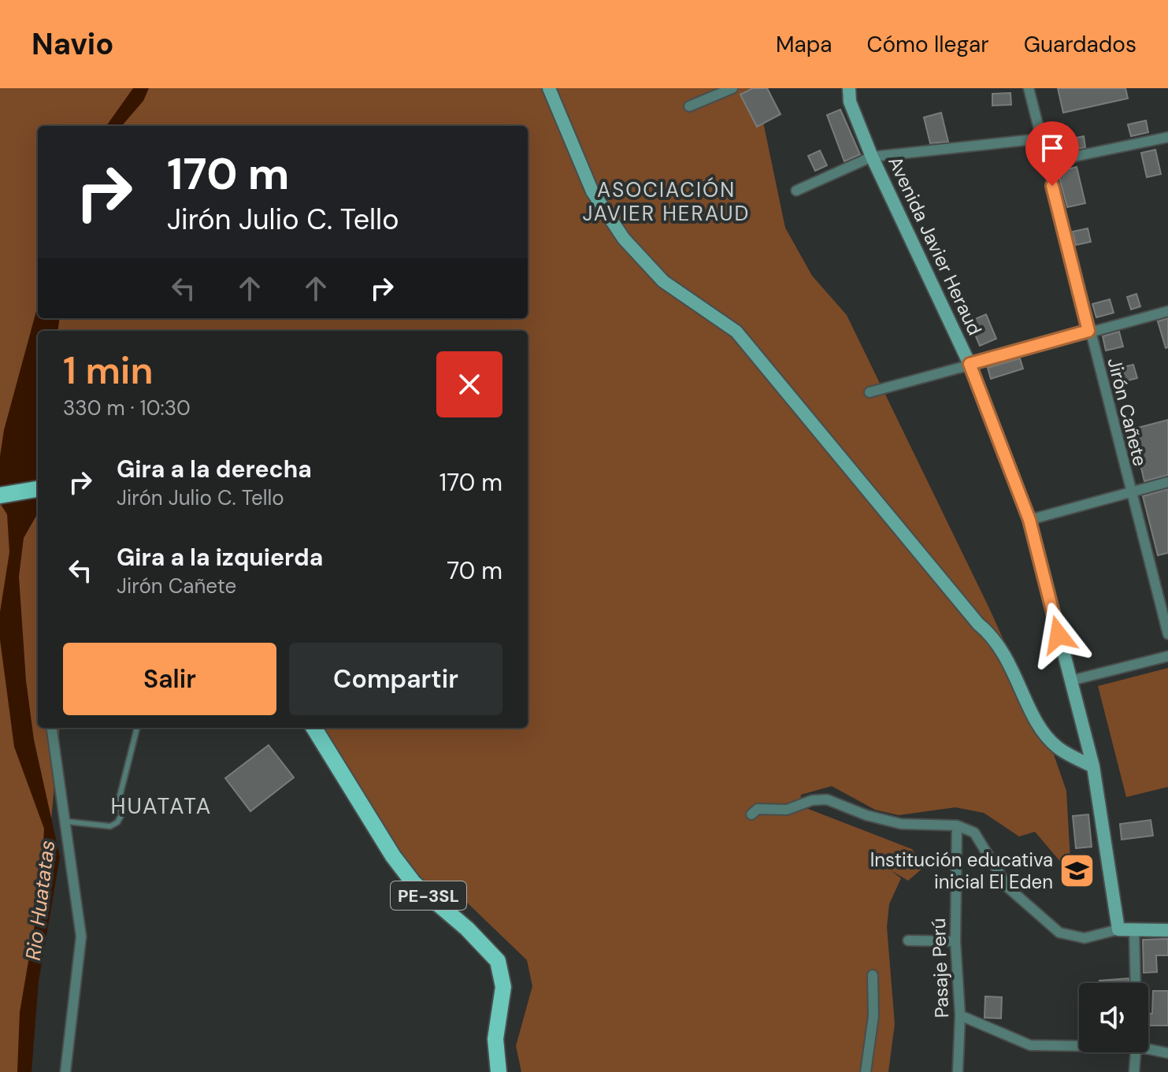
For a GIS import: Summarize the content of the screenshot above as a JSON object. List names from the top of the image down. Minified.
{"streets":{"main road":["Avenida Javier Heraud","PE-3SL"],"street":["Jirón Cañete","Pasaje Perú"]},"districts":["ASOCIACIÓN JAVIER HERAUD","HUATATA"],"water":["Rio Huatatas"],"places":{"school or university":["Institución educativa inicial El Eden"]},"page":{"header":"Navio","nav":["Mapa","Cómo llegar","Guardados"],"turn":["170 m","Jirón Julio C. Tello"],"heading":["1 min","330 m · 10:30"],"list":[{"name":"Gira a la derecha","note":"Jirón Julio C. Tello","value":"170 m"},{"name":"Gira a la izquierda","note":"Jirón Cañete","value":"70 m"}],"buttons":["Salir","Compartir"]}}
